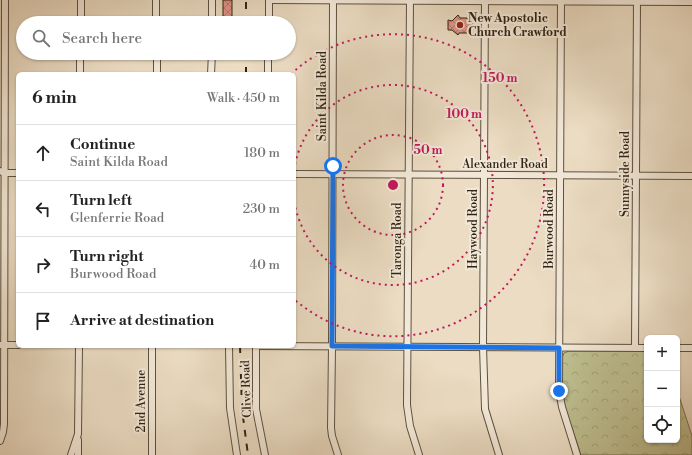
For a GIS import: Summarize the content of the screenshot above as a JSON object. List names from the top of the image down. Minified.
{"streets":{"street":["Saint Kilda Road","Alexander Road","Sunnyside Road","Haywood Road","Burwood Road","Taronga Road","Clive Road","2nd Avenue"]},"crossings":[["Saint Kilda Road","Alexander Road"],["Alexander Road","Sunnyside Road"],["Alexander Road","Haywood Road"],["Alexander Road","Burwood Road"],["Alexander Road","Taronga Road"]],"places":["New Apostolic Church Crawford"],"page":{"search":"Search here","heading":["6 min","Walk · 450 m"],"list":[["Continue","Saint Kilda Road","180 m"],["Turn left","Glenferrie Road","230 m"],["Turn right","Burwood Road","40 m"],"Arrive at destination"],"map_buttons":["+","−"]},"rings":["150 m","100 m","50 m"]}
